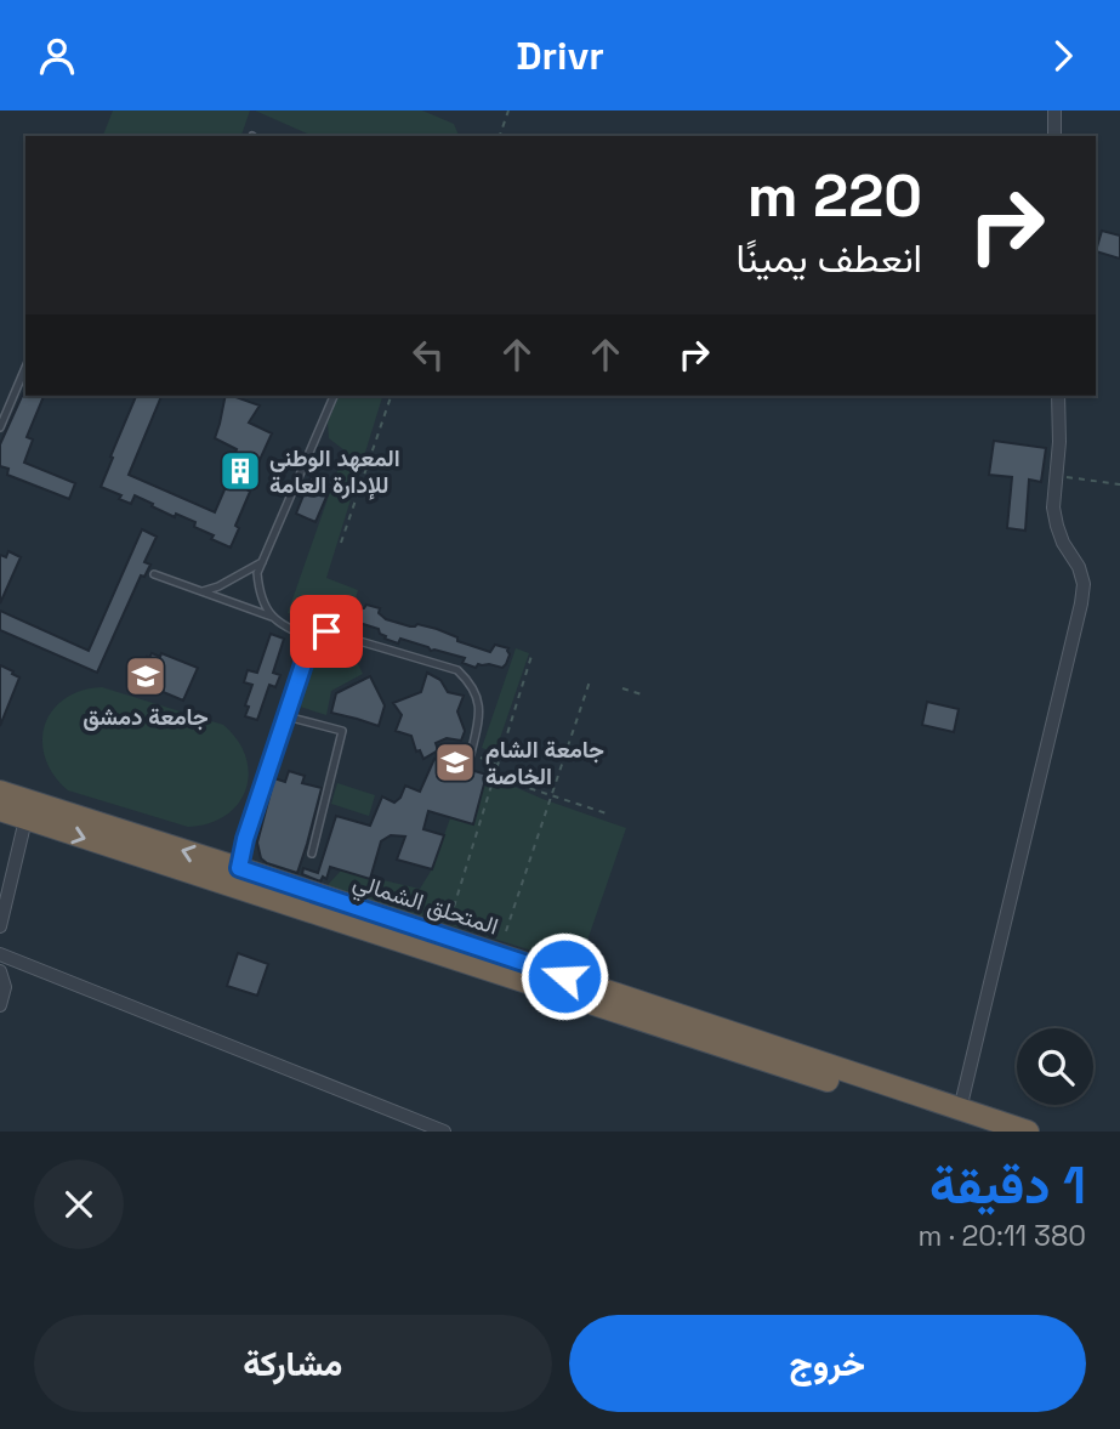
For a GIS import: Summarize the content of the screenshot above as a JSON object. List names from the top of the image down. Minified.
{"streets":{"highway":["المتحلق الشمالي"]},"places":{"building":["المعهد الوطني للإدارة العامة"],"school or university":["جامعة دمشق","جامعة الشام الخاصة"]},"page":{"header":"Drivr","turn":["220 m","انعطف يمينًا"],"heading":["1 دقيقة","380 m · 20:11"],"buttons":["خروج","مشاركة"]}}
